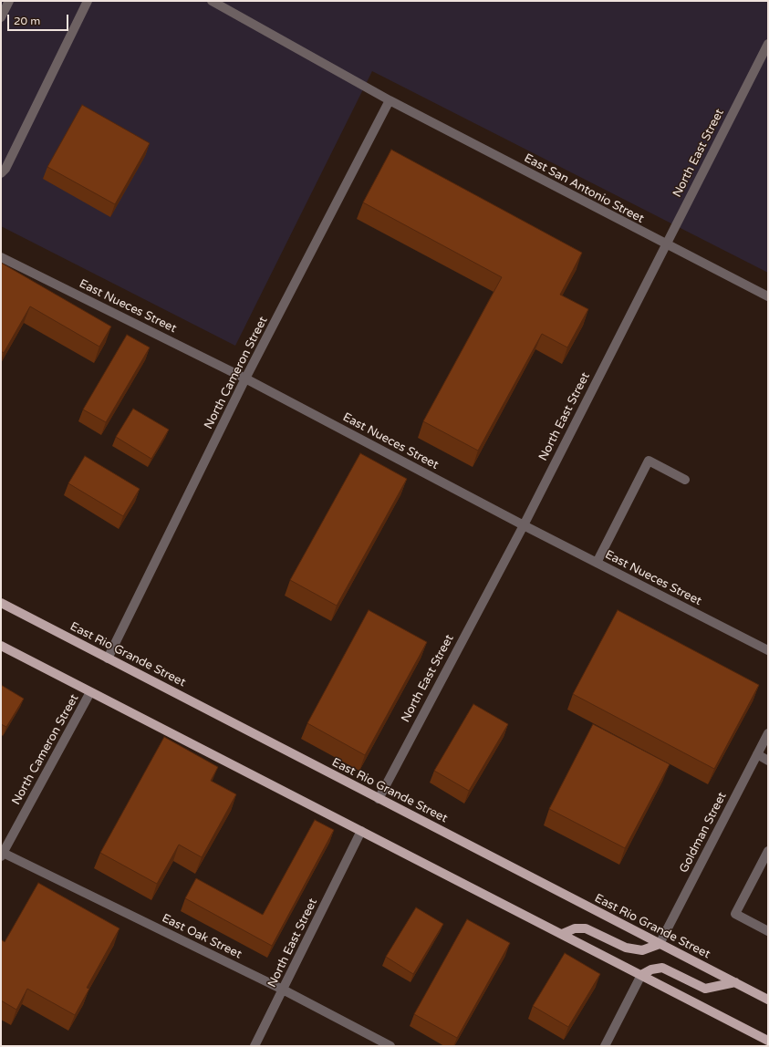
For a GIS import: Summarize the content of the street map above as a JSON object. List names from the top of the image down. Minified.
{"streets":{"main road":["East Rio Grande Street"],"street":["North East Street","East San Antonio Street","East Nueces Street","North Cameron Street","Goldman Street","East Oak Street"]},"crossings":[["North East Street","East San Antonio Street"],["North East Street","East Nueces Street"],["North East Street","East Rio Grande Street"],["North East Street","East Oak Street"],["East San Antonio Street","North Cameron Street"],["East Nueces Street","North Cameron Street"],["North Cameron Street","East Rio Grande Street"],["North Cameron Street","East Oak Street"],["East Rio Grande Street","Goldman Street"]],"scale_bar":"20 m"}
